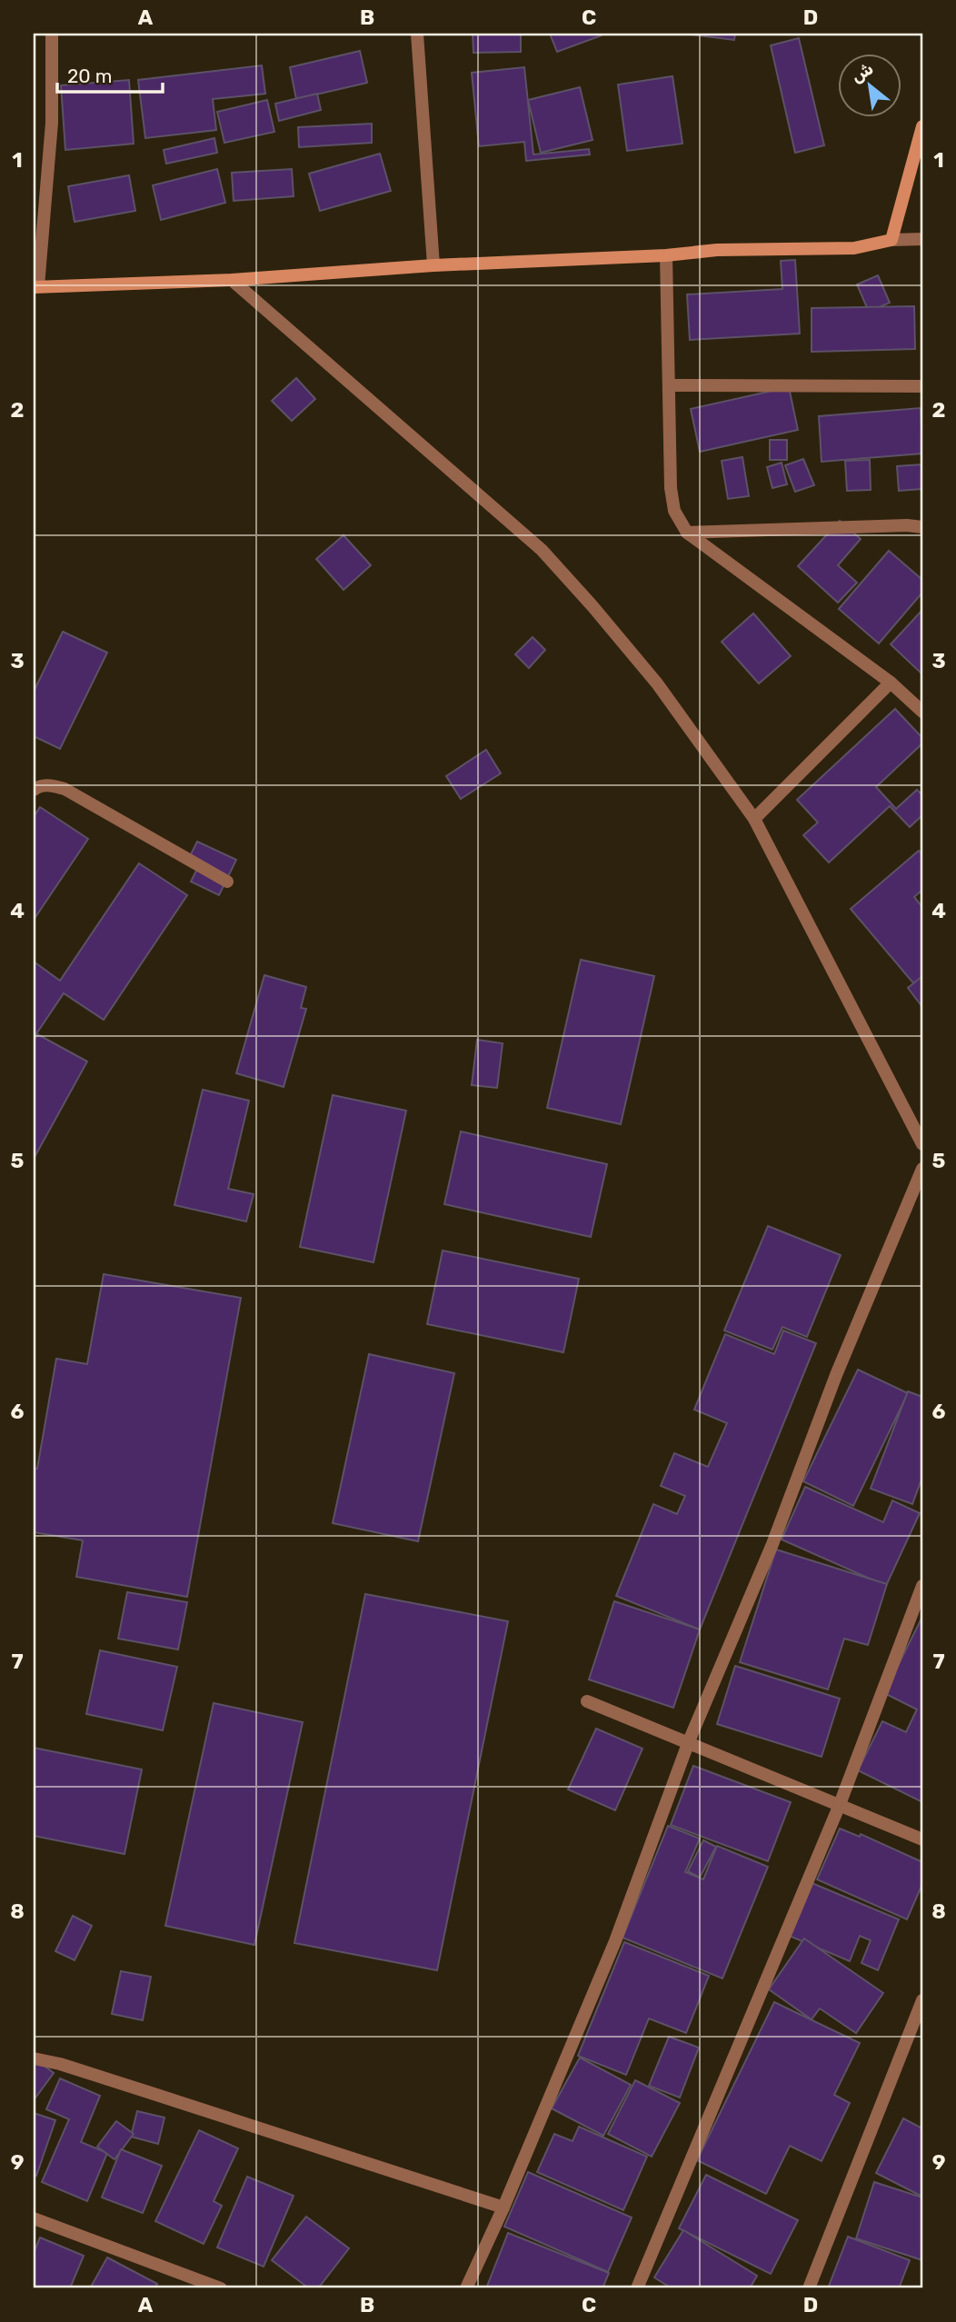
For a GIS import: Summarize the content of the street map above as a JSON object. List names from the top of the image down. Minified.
{"scale_bar":"20 m","north":"top left","grid":{"columns":["A","B","C","D"],"rows":["1","2","3","4","5","6","7","8","9"]}}
